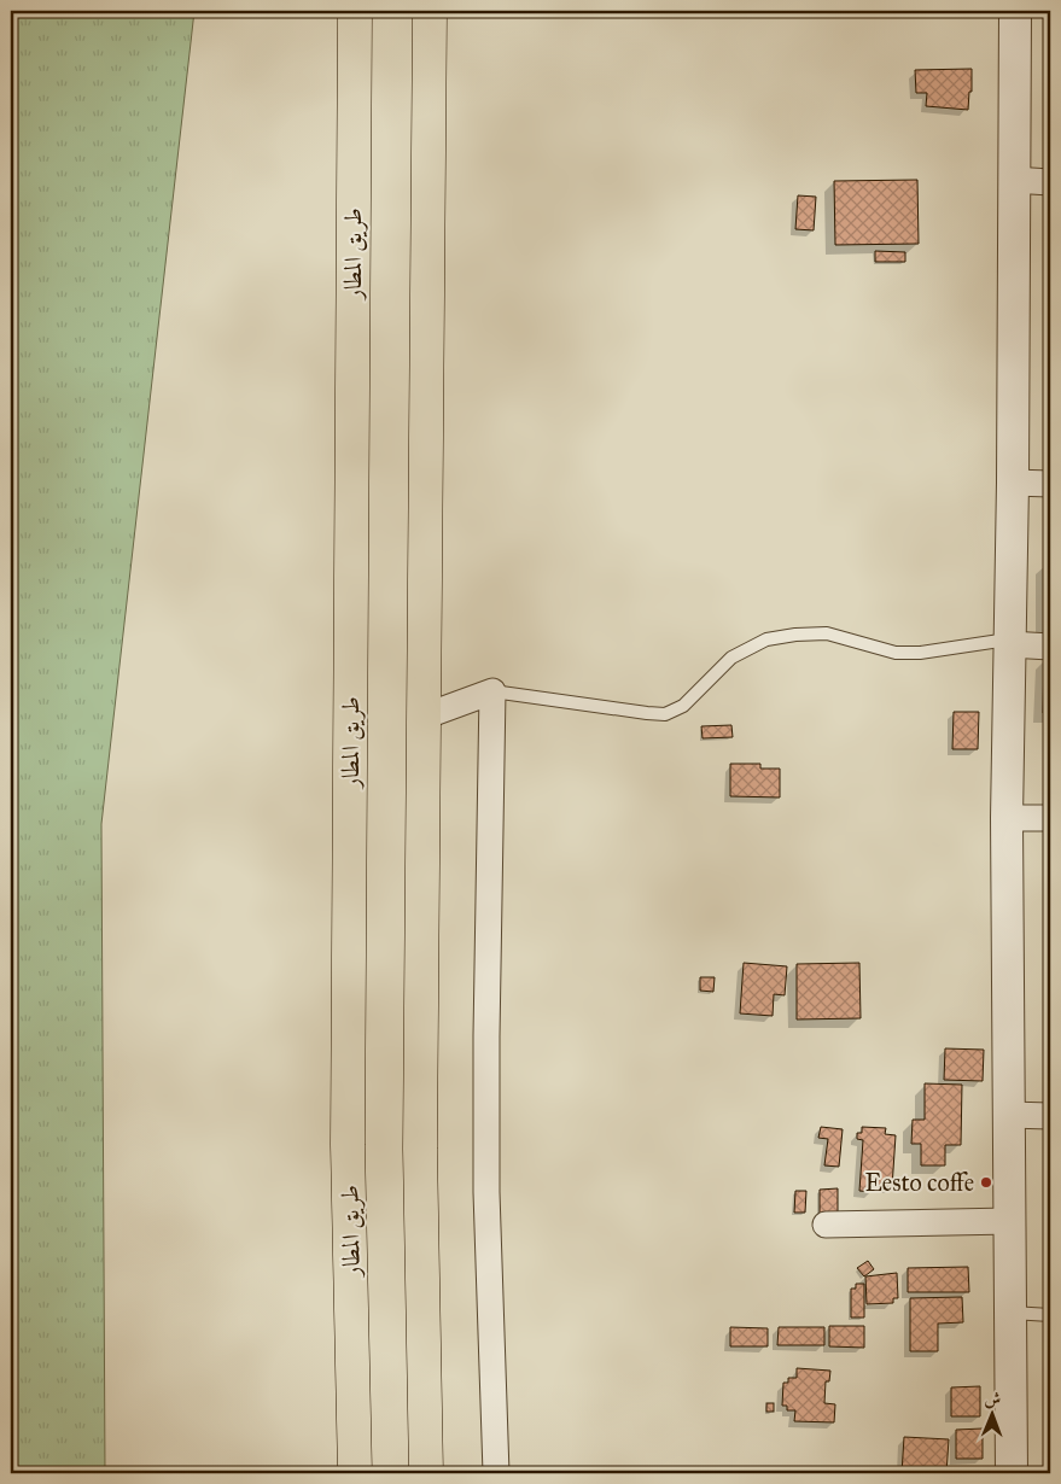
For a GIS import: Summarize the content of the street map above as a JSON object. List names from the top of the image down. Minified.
{"streets":{"highway":["طريق المطار"]},"places":["Eesto coffe"],"north":"top"}
